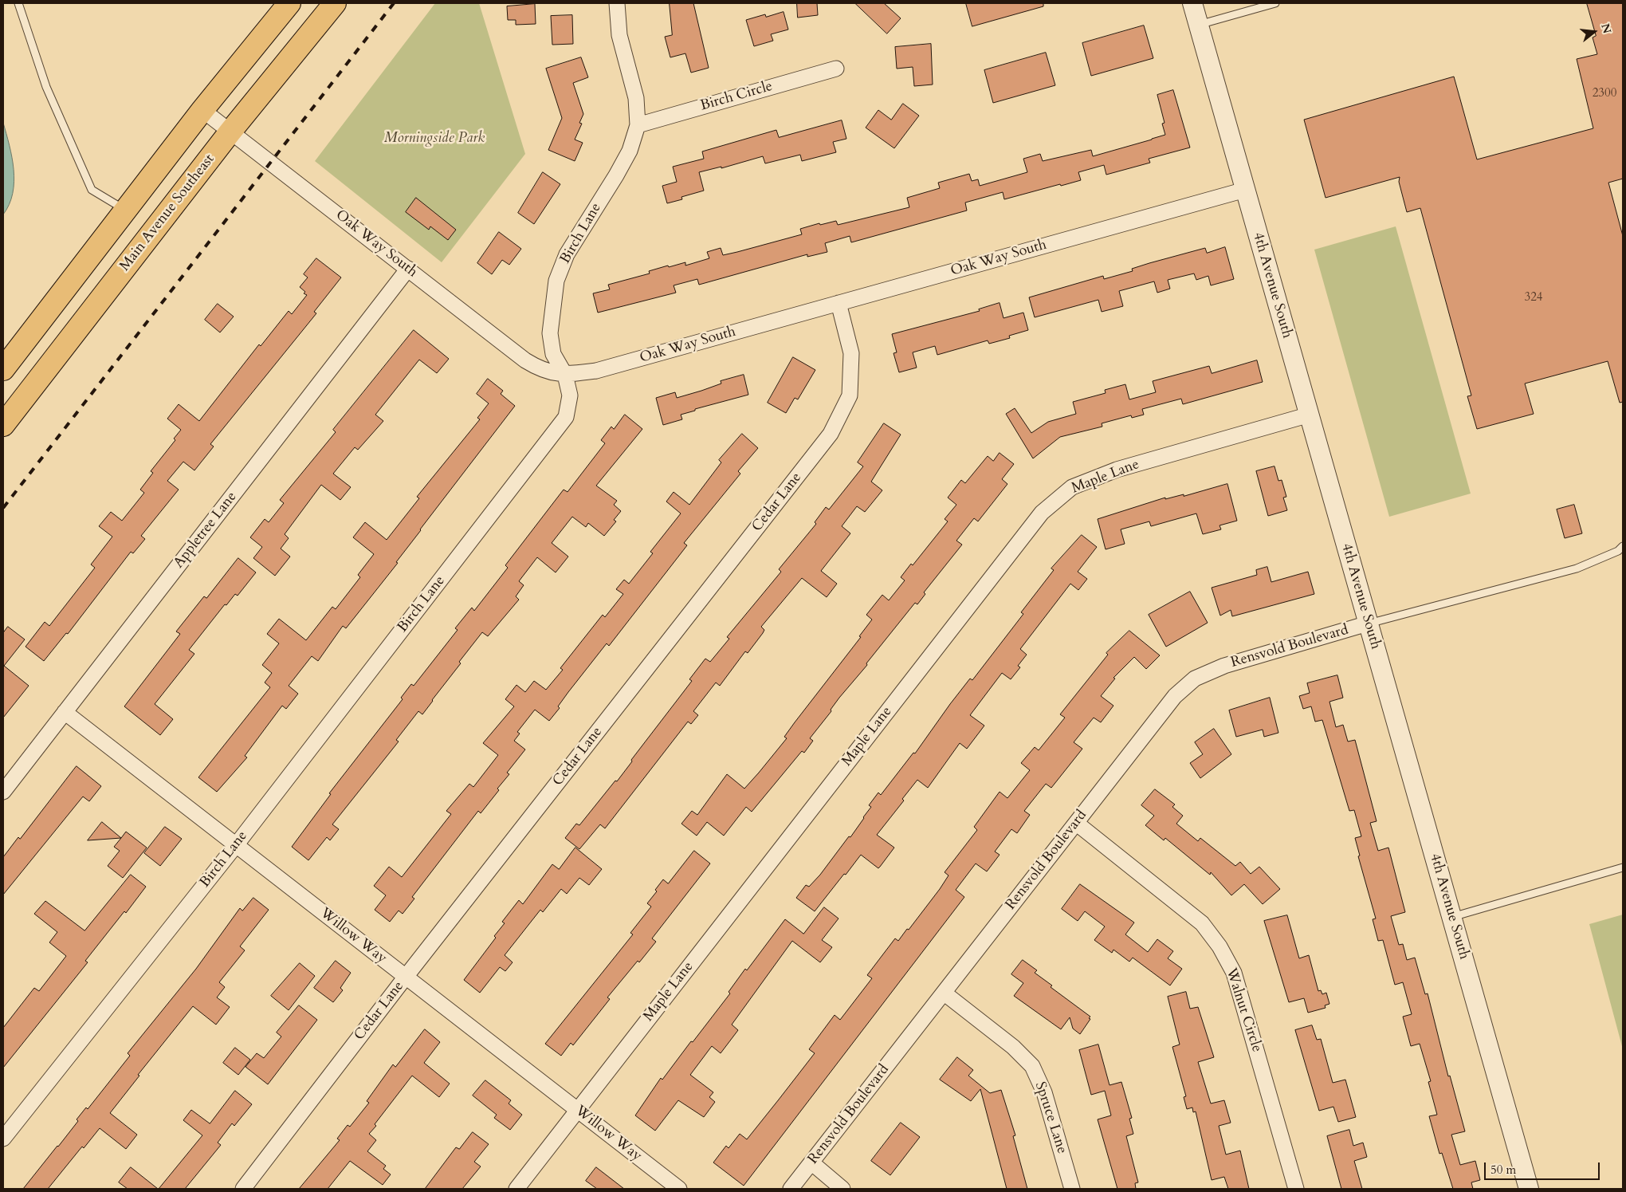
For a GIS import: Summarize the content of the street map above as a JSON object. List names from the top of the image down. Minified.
{"streets":{"main road":["Main Avenue Southeast"],"street":["Birch Circle","Birch Lane","Oak Way South","4th Avenue South","Maple Lane","Cedar Lane","Appletree Lane","Rensvold Boulevard","Willow Way","Walnut Circle","Spruce Lane"]},"crossings":[["Birch Circle","Birch Lane"],["Main Avenue Southeast","Oak Way South"],["Birch Lane","Oak Way South"],["Birch Lane","Willow Way"],["Oak Way South","4th Avenue South"],["Oak Way South","Cedar Lane"],["Oak Way South","Appletree Lane"],["4th Avenue South","Maple Lane"],["4th Avenue South","Rensvold Boulevard"],["Maple Lane","Willow Way"],["Cedar Lane","Willow Way"],["Appletree Lane","Willow Way"],["Rensvold Boulevard","Walnut Circle"],["Rensvold Boulevard","Spruce Lane"]],"parks":["Morningside Park"],"house_numbers":["2300","324"],"scale_bar":"50 m","north":"right"}
